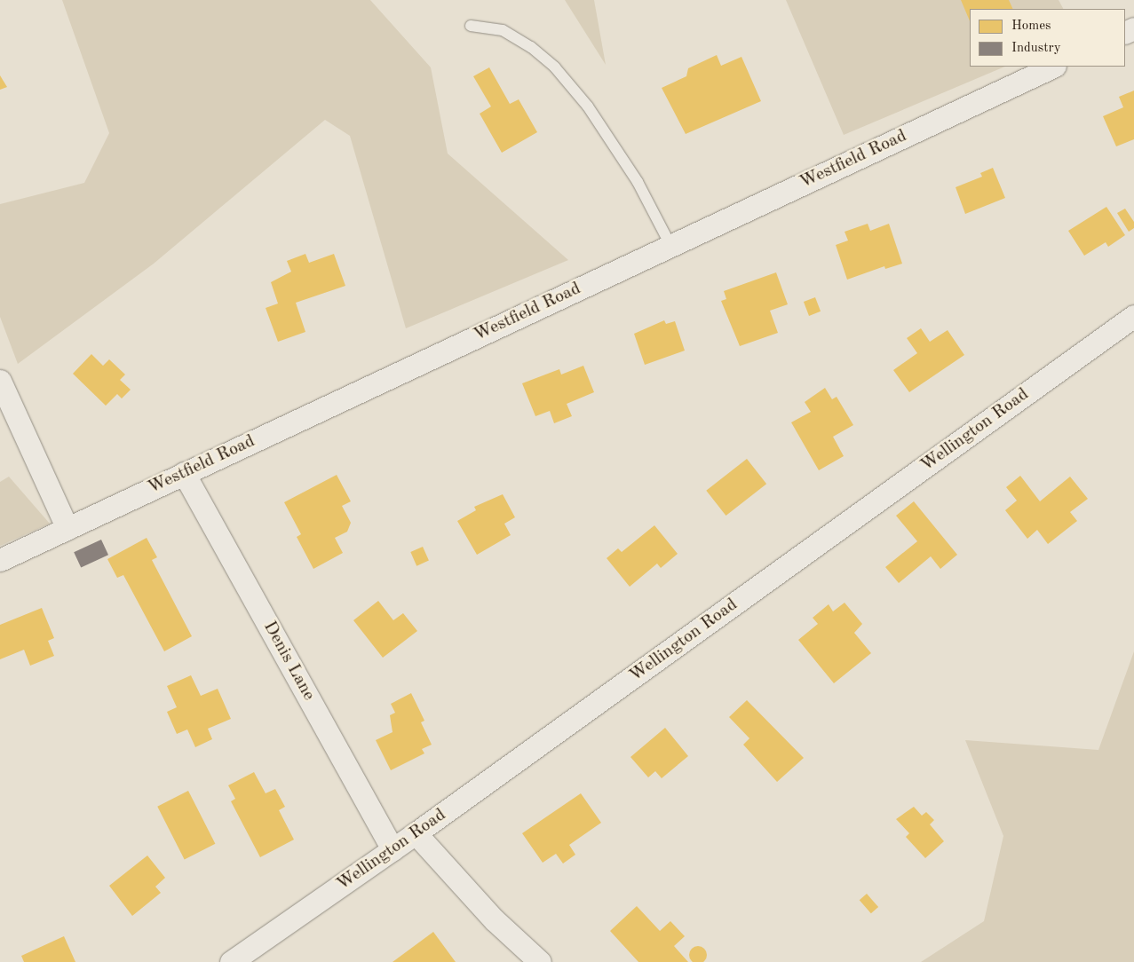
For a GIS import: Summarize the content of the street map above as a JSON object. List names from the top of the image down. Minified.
{"streets":{"street":["Westfield Road","Wellington Road","Denis Lane"]},"crossings":[["Westfield Road","Denis Lane"],["Wellington Road","Denis Lane"]],"legend":["Homes","Industry"]}
